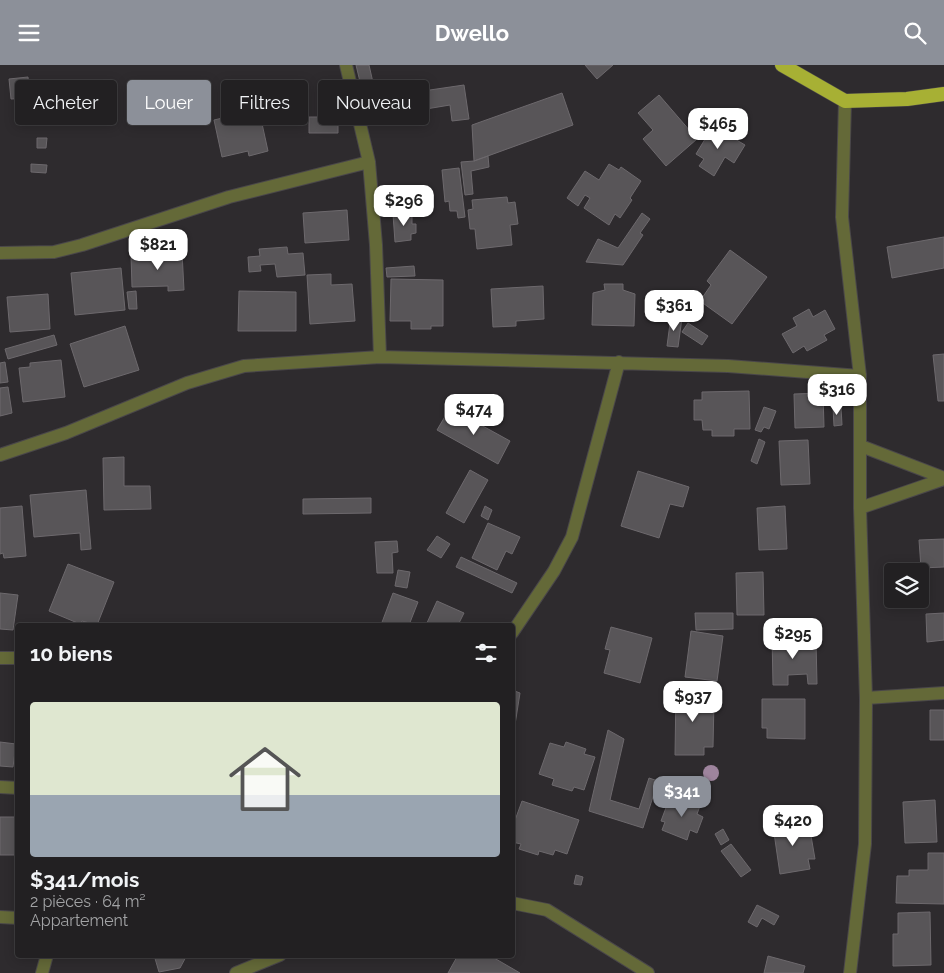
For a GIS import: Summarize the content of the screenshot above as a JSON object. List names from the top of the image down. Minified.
{"page":{"header":"Dwello","chip":["Acheter","Louer","Filtres","Nouveau"],"price":["$465","$296","$821","$361","$316","$474","$295","$937","$341","$420"],"heading":"10 biens","list":[{"name":"$341/mois","note":"2 pièces · 64 m² · Appartement"}]}}
